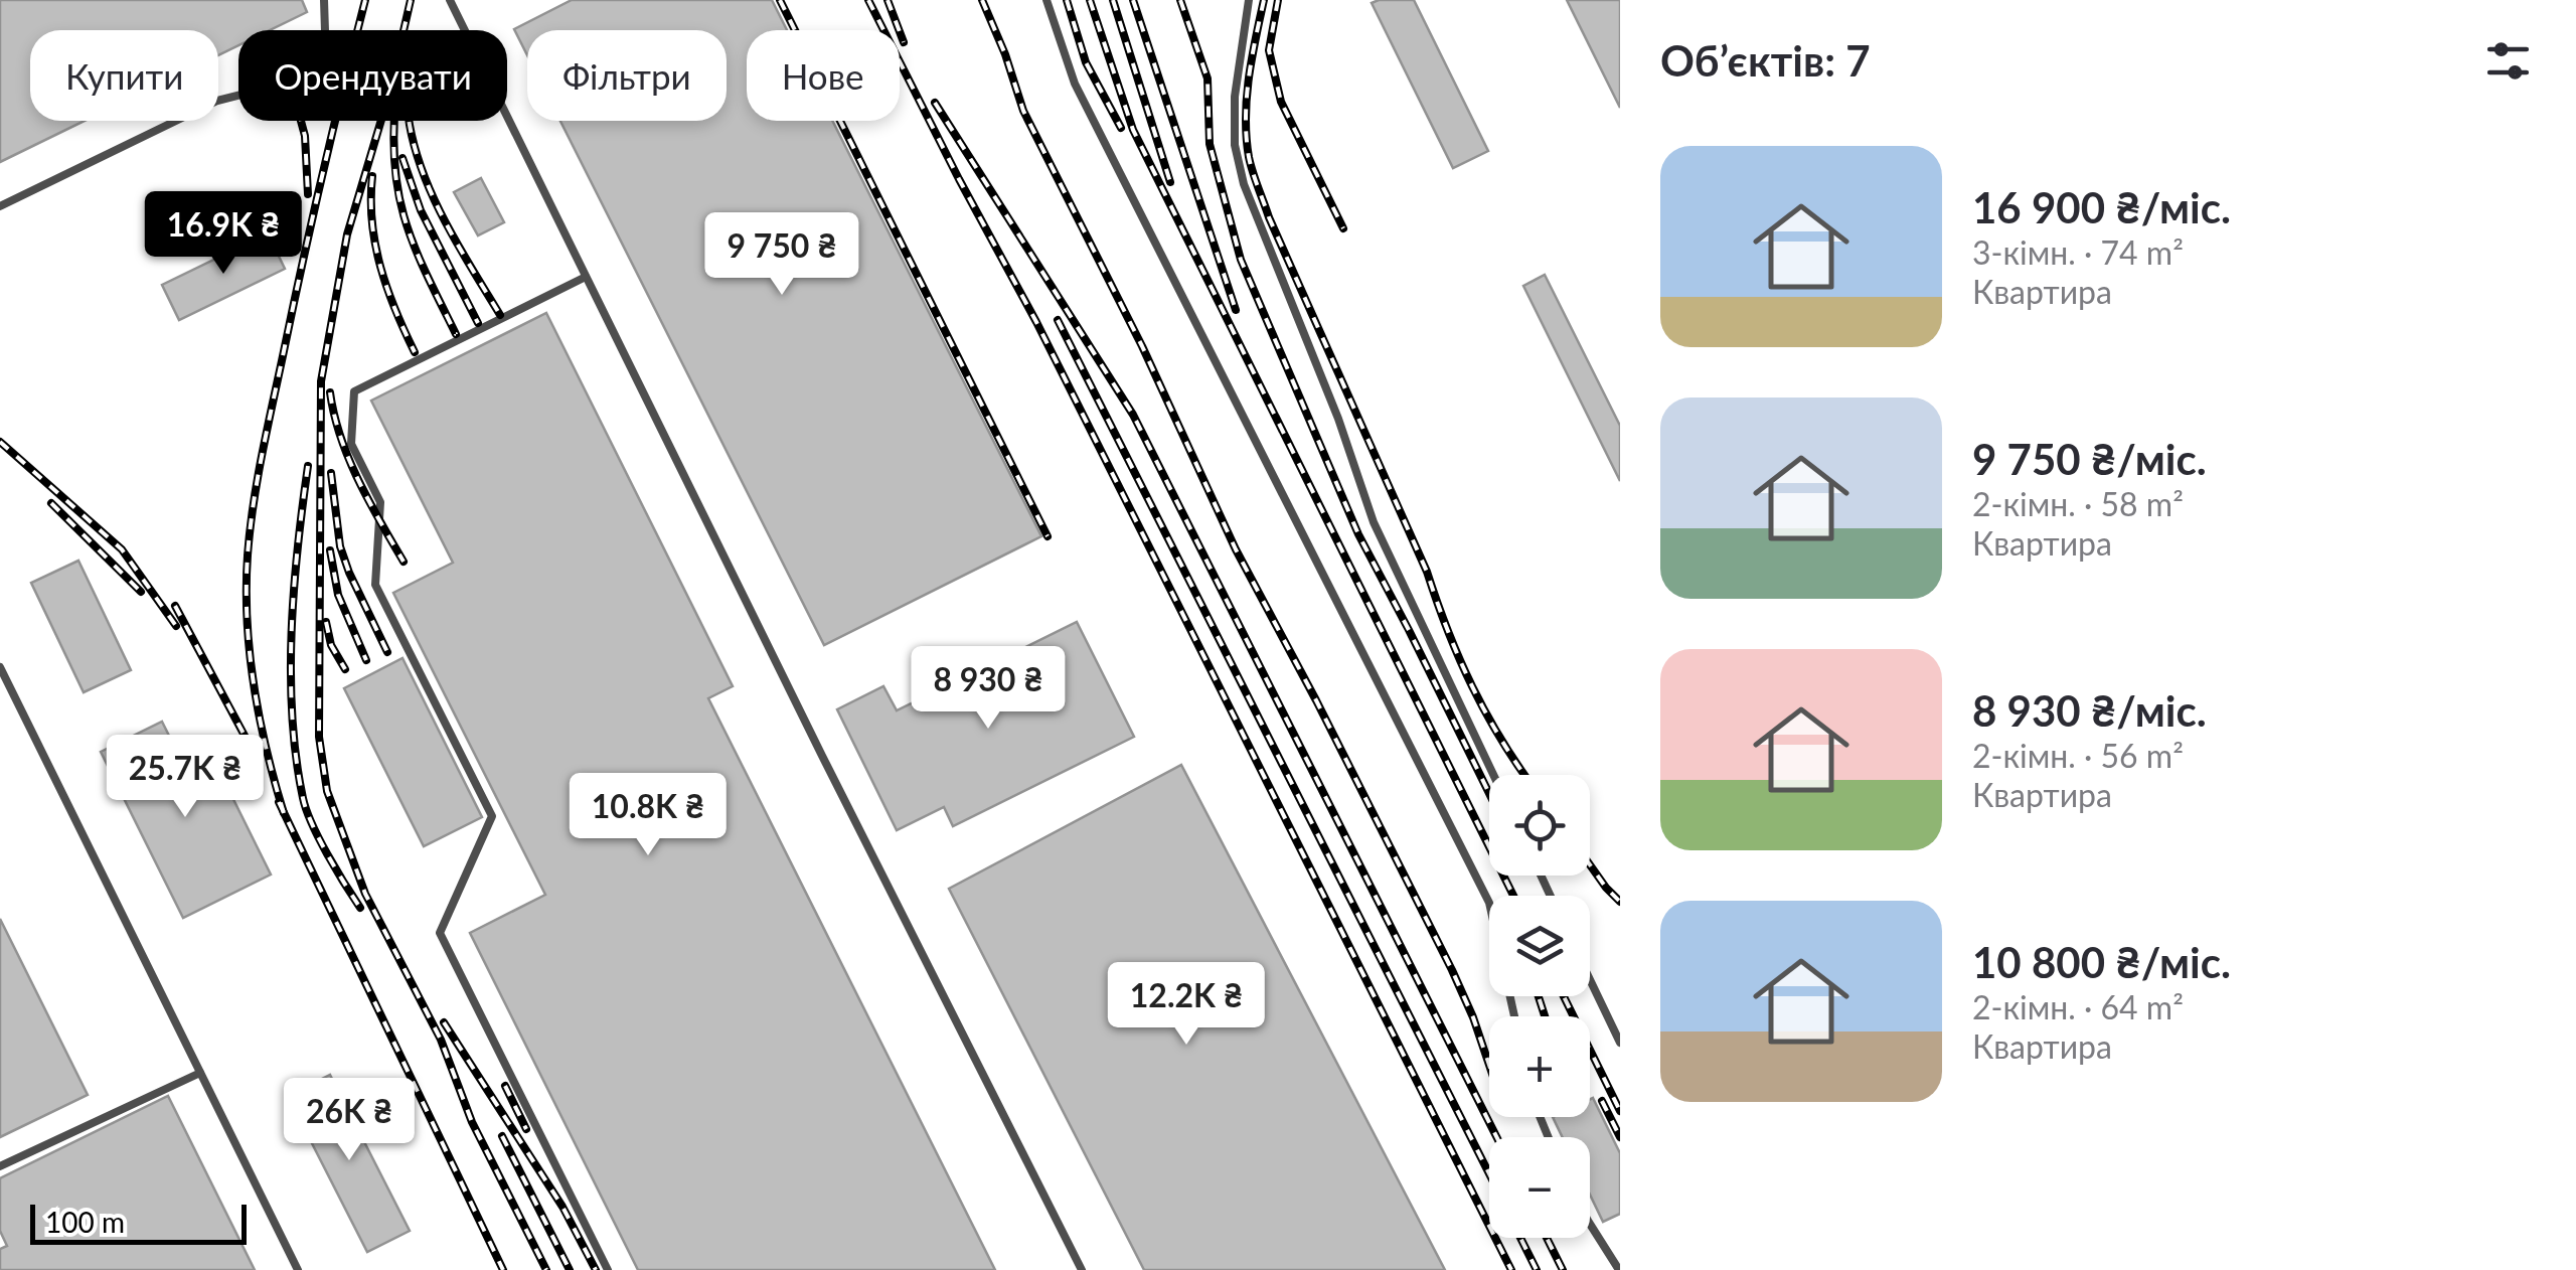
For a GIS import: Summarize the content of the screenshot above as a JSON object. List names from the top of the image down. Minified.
{"scale_bar":"100 m","page":{"heading":"Об’єктів: 7","chip":["Купити","Орендувати","Фільтри","Нове"],"list":[{"name":"16 900 ₴/міс.","note":"3-кімн. · 74 m² · Квартира"},{"name":"9 750 ₴/міс.","note":"2-кімн. · 58 m² · Квартира"},{"name":"8 930 ₴/міс.","note":"2-кімн. · 56 m² · Квартира"},{"name":"10 800 ₴/міс.","note":"2-кімн. · 64 m² · Квартира"}],"price":["16.9K ₴","9 750 ₴","8 930 ₴","25.7K ₴","10.8K ₴","12.2K ₴","26K ₴"],"map_buttons":["+","−"],"scale":"100 m"}}
